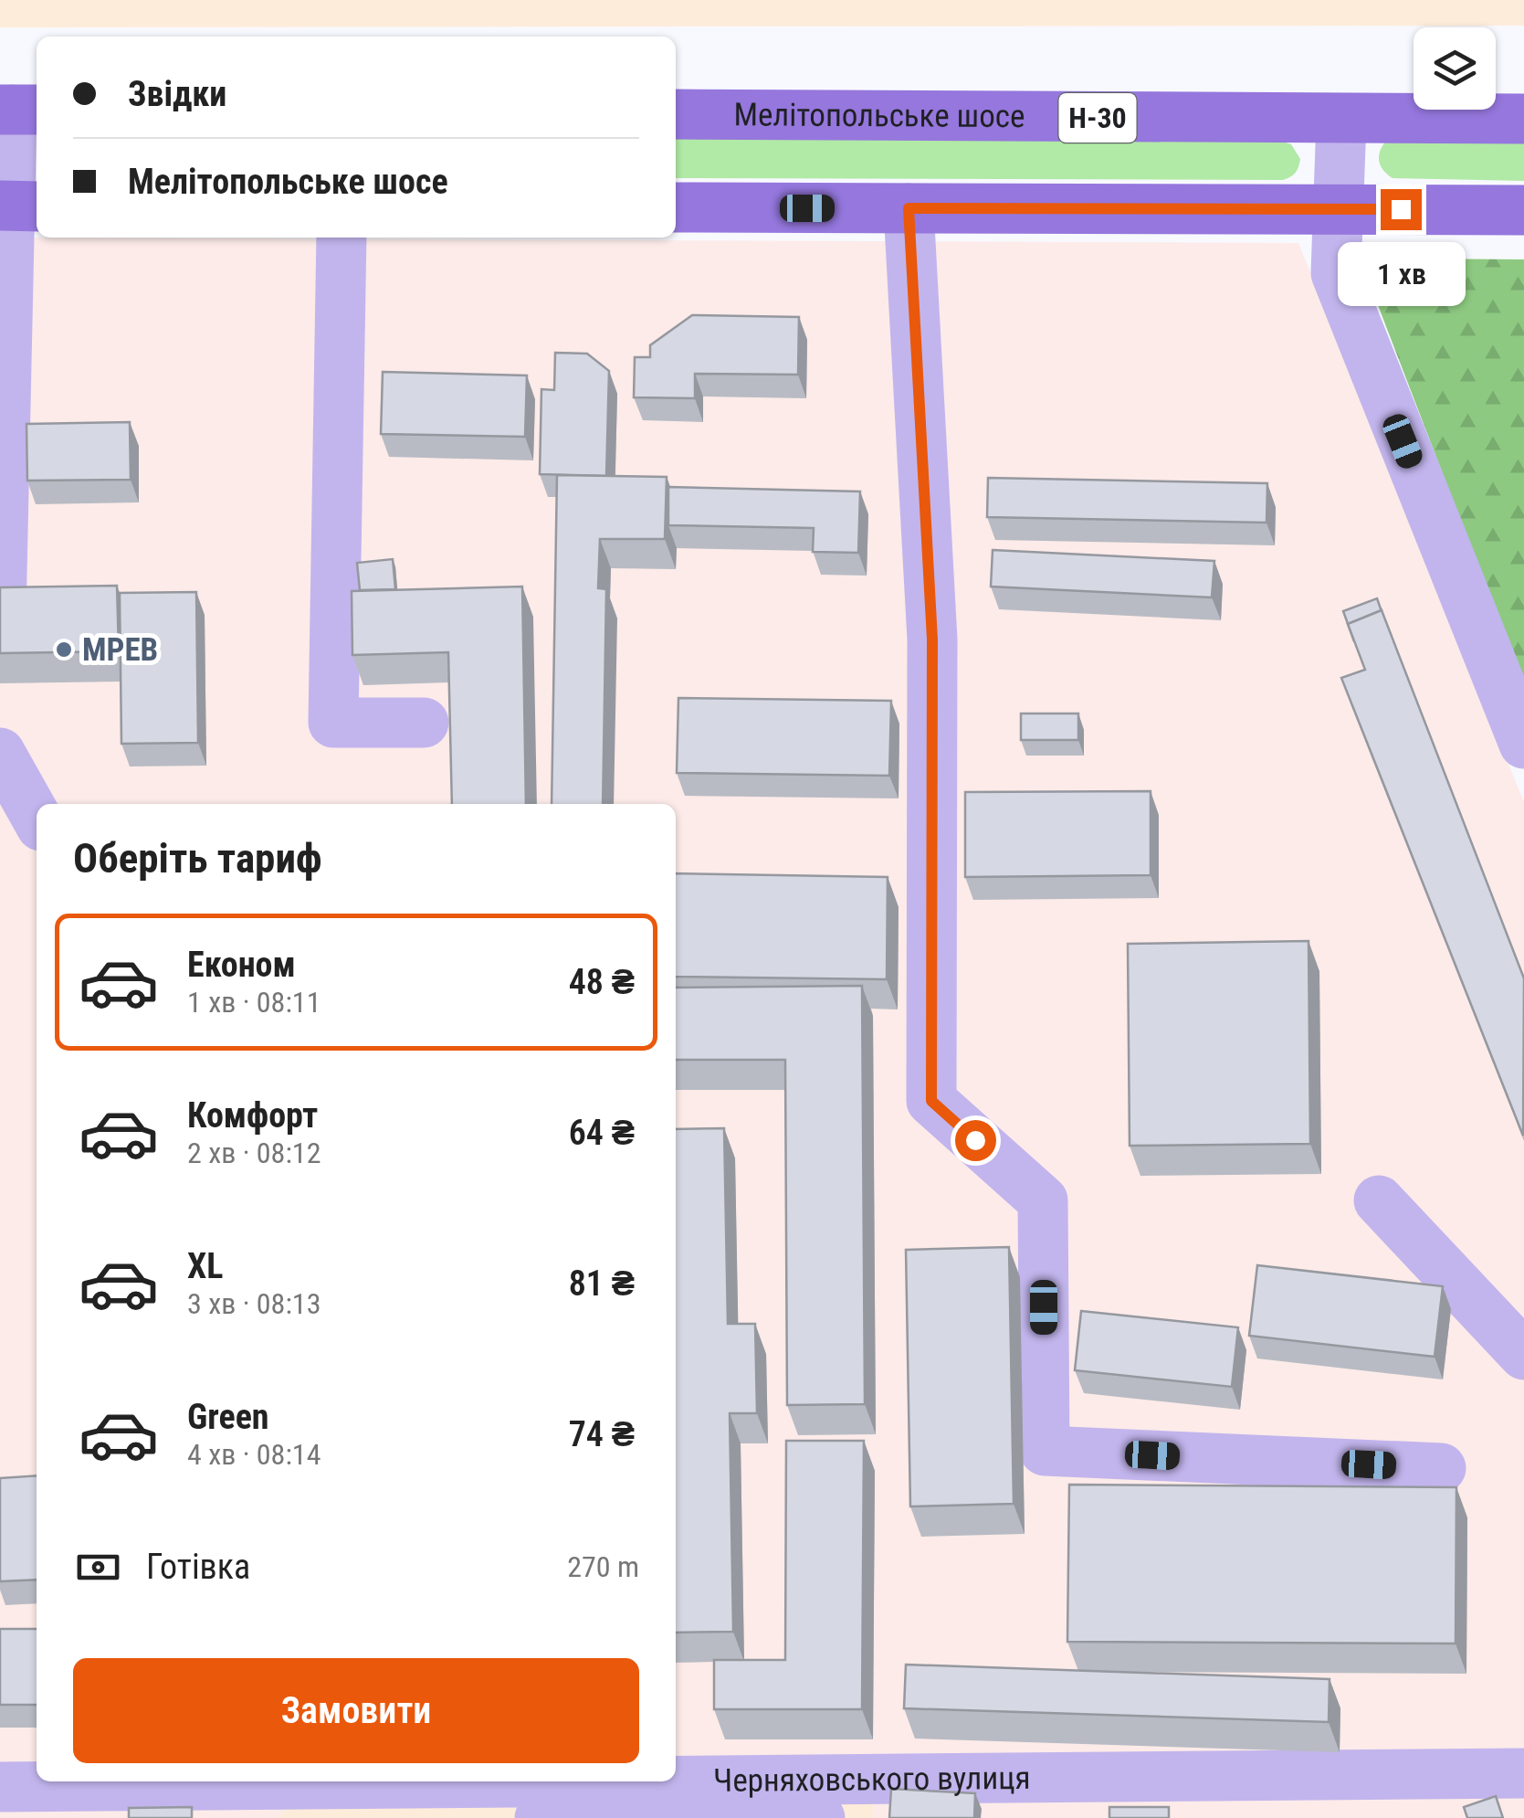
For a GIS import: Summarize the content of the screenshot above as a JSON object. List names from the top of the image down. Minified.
{"streets":{"main road":["Мелітопольське шосе","Н-30"],"street":["Черняховського вулиця"]},"places":["МРЕВ"],"page":{"banner":["Звідки","Мелітопольське шосе"],"bubble":"1 хв","heading":"Оберіть тариф","list":[{"name":"Економ","note":"1 хв · 08:11","value":"48 ₴"},{"name":"Комфорт","note":"2 хв · 08:12","value":"64 ₴"},{"name":"XL","note":"3 хв · 08:13","value":"81 ₴"},{"name":"Green","note":"4 хв · 08:14","value":"74 ₴"}],"pay":["Готівка","270 m"],"buttons":"Замовити"}}
